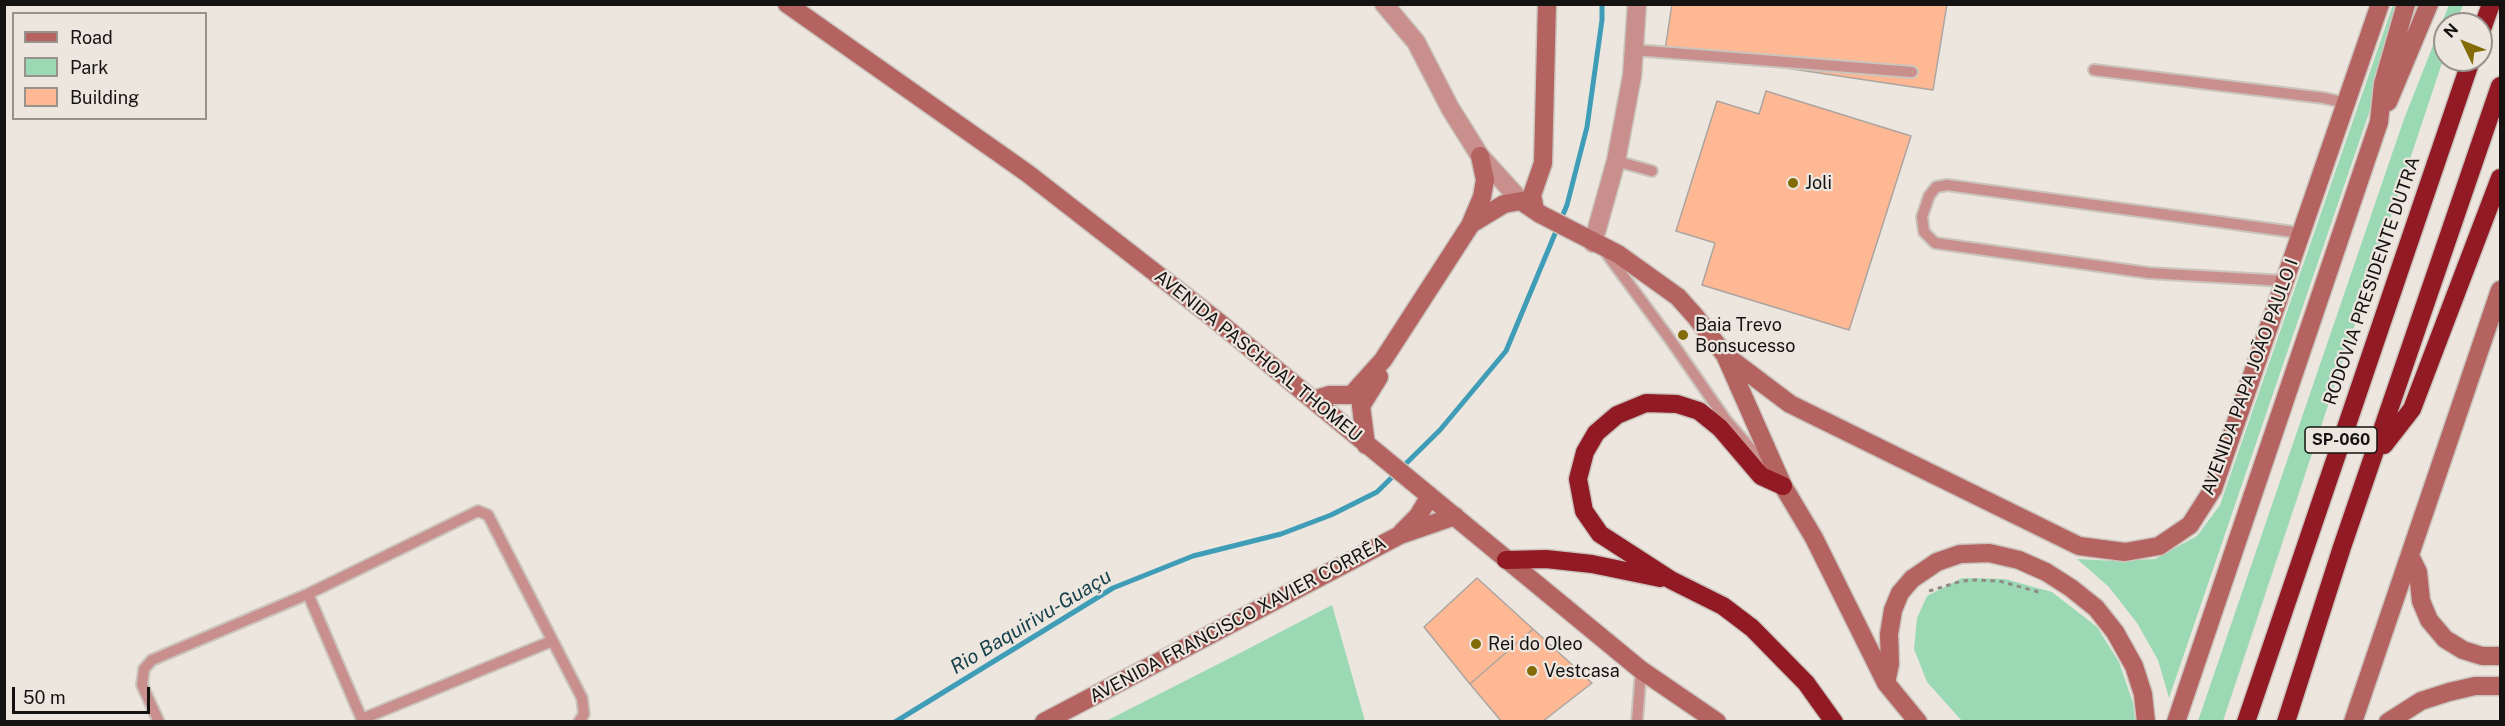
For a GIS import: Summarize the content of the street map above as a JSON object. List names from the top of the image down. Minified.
{"streets":{"highway":["RODOVIA PRESIDENTE DUTRA","SP-060"],"main road":["AVENIDA PASCHOAL THOMEU","AVENIDA PAPA JOÃO PAULO I","AVENIDA FRANCISCO XAVIER CORRÊA"]},"crossings":[["AVENIDA PASCHOAL THOMEU","AVENIDA FRANCISCO XAVIER CORRÊA"]],"water":["Rio Baquirivu-Guaçu"],"places":["Joli","Baia Trevo Bonsucesso","Rei do Oleo","Vestcasa"],"legend":["Road","Park","Building"],"scale_bar":"50 m","north":"top left"}
